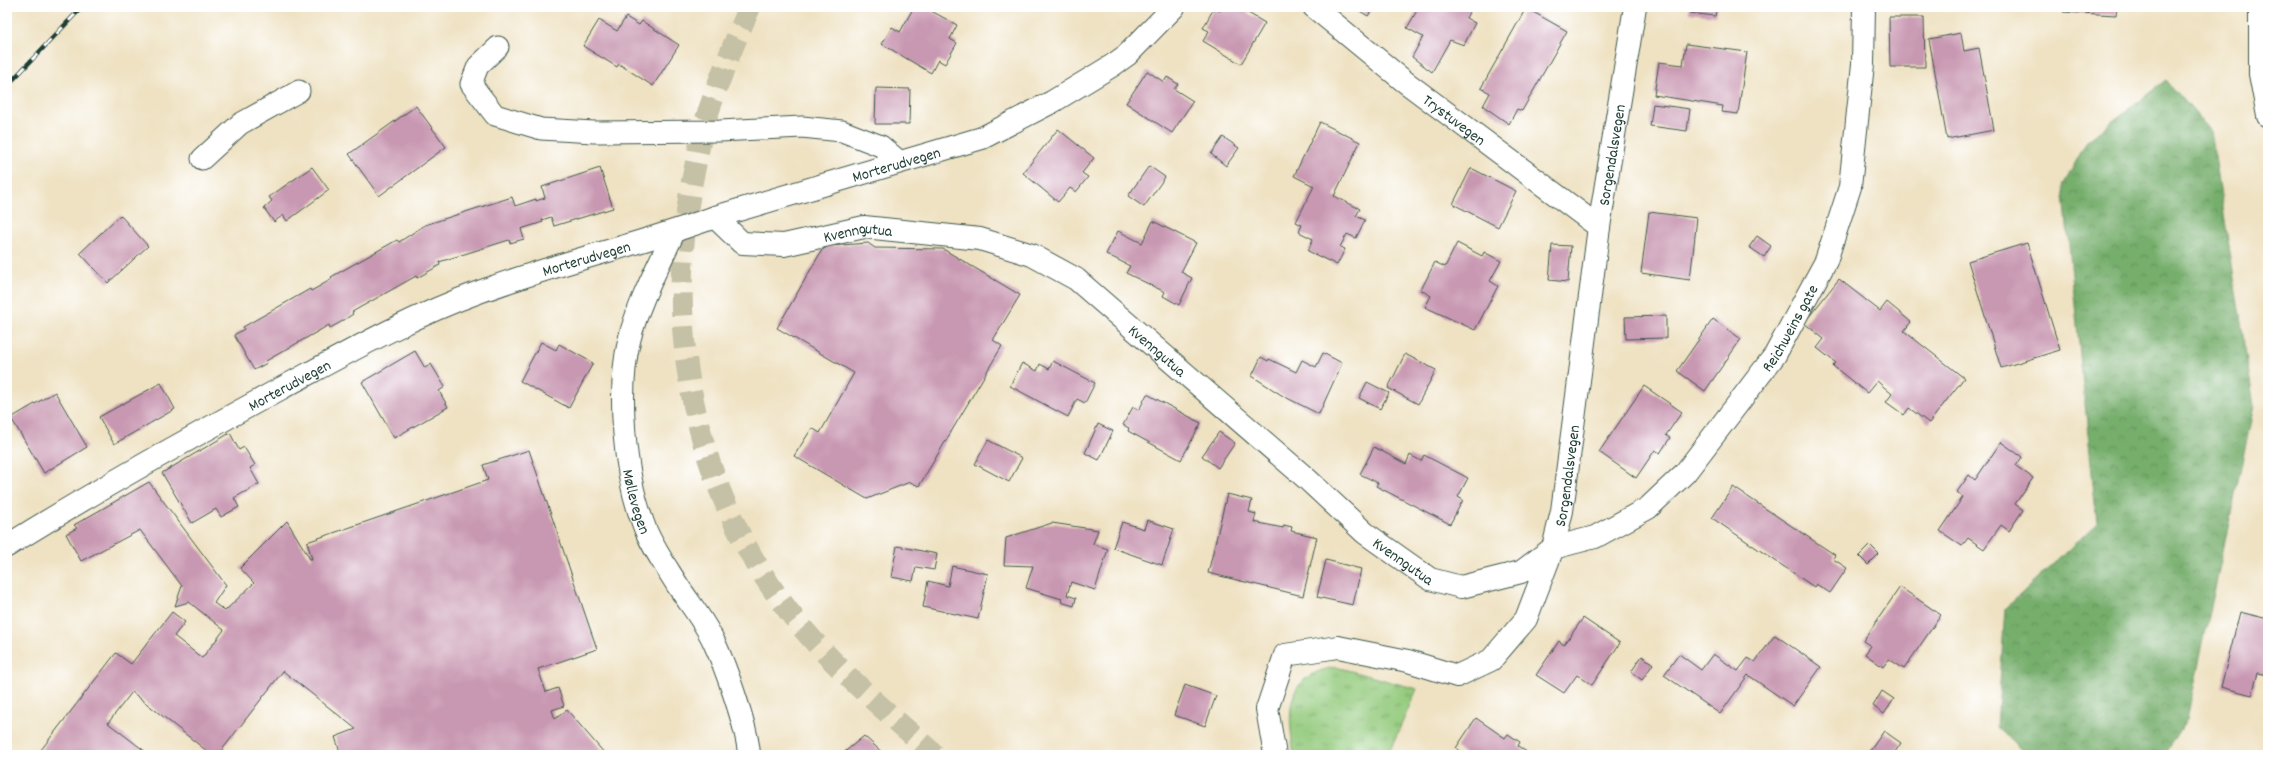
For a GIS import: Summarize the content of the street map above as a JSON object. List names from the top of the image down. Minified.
{"streets":{"street":["Trystuvegen","Sorgendalsvegen","Morterudvegen","Kvenngutua","Reichweins gate","Møllevegen"]},"crossings":[["Trystuvegen","Sorgendalsvegen"],["Sorgendalsvegen","Kvenngutua"],["Sorgendalsvegen","Reichweins gate"],["Morterudvegen","Kvenngutua"],["Morterudvegen","Møllevegen"],["Kvenngutua","Reichweins gate"]]}
